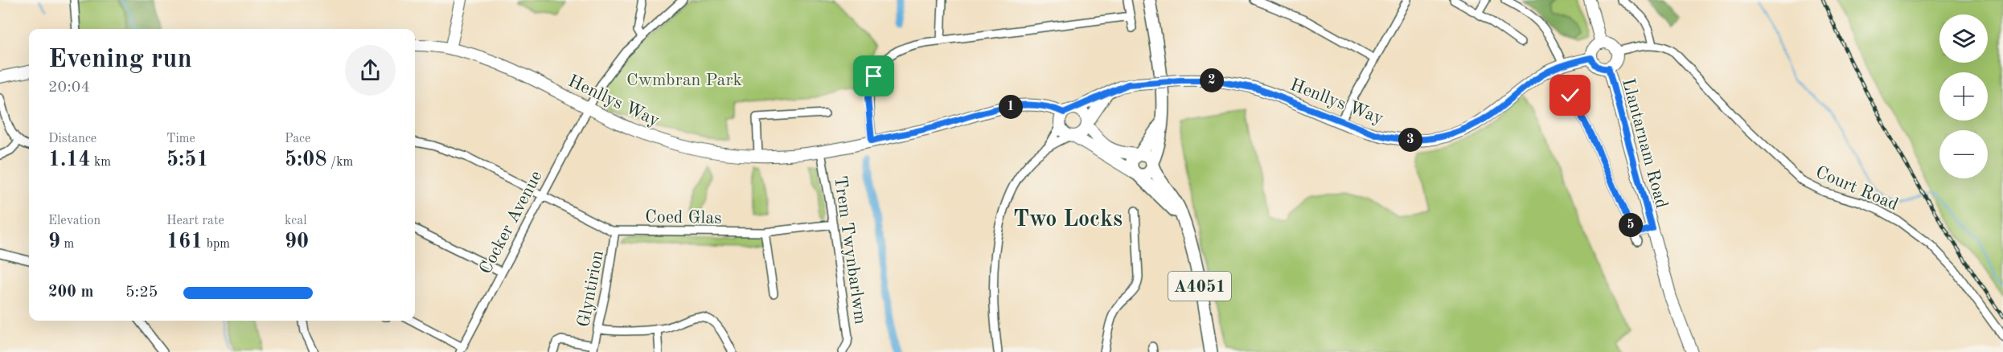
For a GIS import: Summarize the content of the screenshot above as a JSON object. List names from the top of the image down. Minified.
{"streets":{"main road":["A4051"],"street":["Henllys Way","Llantarnam Road","Court Road","Coed Glas","Cocker Avenue","Trem Twynbarlwm","Glyntirion"]},"crossings":[["Henllys Way","Llantarnam Road"],["Henllys Way","Court Road"],["Henllys Way","Cocker Avenue"],["Henllys Way","Trem Twynbarlwm"],["Llantarnam Road","Court Road"],["Coed Glas","Cocker Avenue"],["Coed Glas","Trem Twynbarlwm"],["Coed Glas","Glyntirion"]],"districts":["Two Locks"],"parks":["Cwmbran Park"],"page":{"map_buttons":["+","−"],"heading":["Evening run","20:04"],"pins":["2","1","3","5"],"stats":[["Distance","1.14 km"],["Time","5:51"],["Pace","5:08 /km"],["Elevation","9 m"],["Heart rate","161 bpm"],["kcal","90"]],"list":[{"name":"200 m","note":"5:25"}]}}
